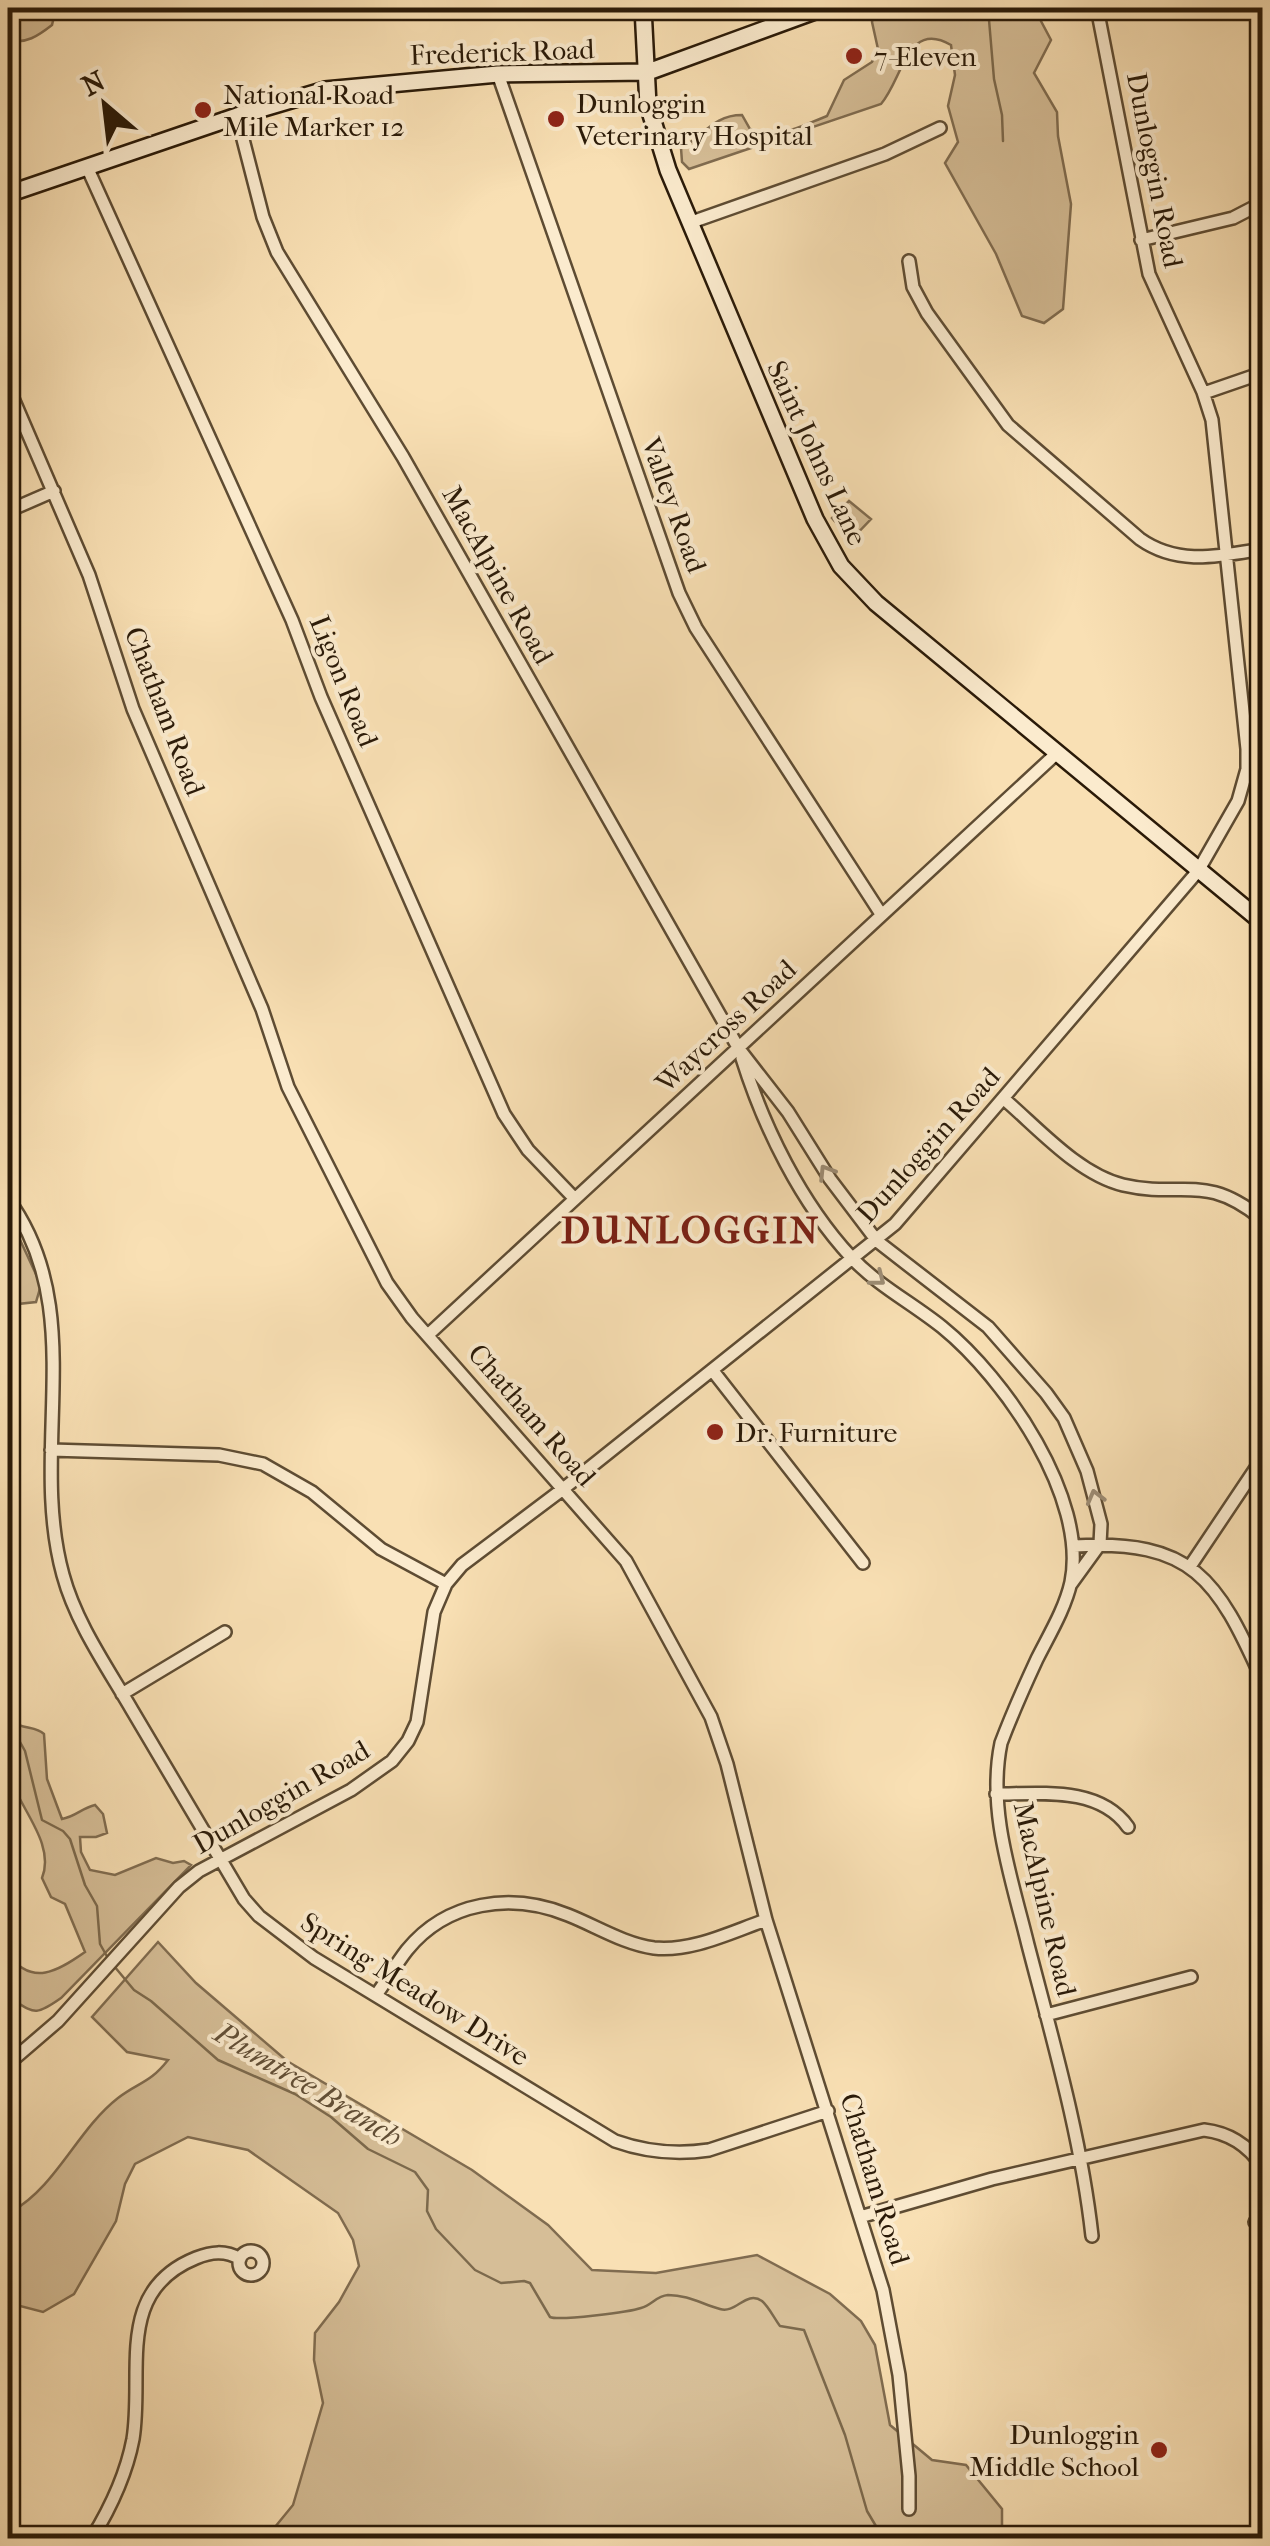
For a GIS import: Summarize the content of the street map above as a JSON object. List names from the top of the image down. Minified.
{"streets":{"street":["Frederick Road","Dunloggin Road","Saint Johns Lane","Valley Road","MacAlpine Road","Ligon Road","Chatham Road","Waycross Road","Spring Meadow Drive"]},"crossings":[["Frederick Road","Saint Johns Lane"],["Frederick Road","Valley Road"],["Frederick Road","MacAlpine Road"],["Frederick Road","Ligon Road"],["Dunloggin Road","Saint Johns Lane"],["Dunloggin Road","MacAlpine Road"],["Dunloggin Road","Chatham Road"],["Dunloggin Road","Spring Meadow Drive"],["Saint Johns Lane","Waycross Road"],["Valley Road","Waycross Road"],["MacAlpine Road","Waycross Road"],["Ligon Road","Waycross Road"],["Chatham Road","Waycross Road"],["Chatham Road","Spring Meadow Drive"]],"districts":["DUNLOGGIN"],"water":["Plumtree Branch"],"places":["7-Eleven","National Road Mile Marker 12","Dunloggin Veterinary Hospital","Dr. Furniture","Dunloggin Middle School"],"north":"top left"}
